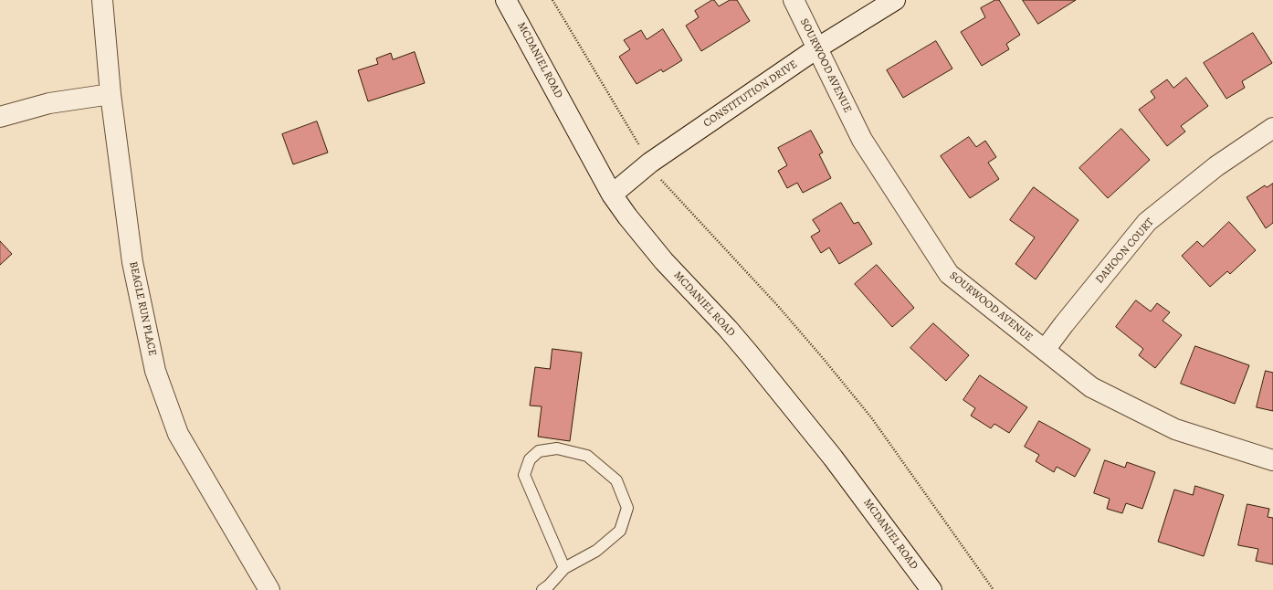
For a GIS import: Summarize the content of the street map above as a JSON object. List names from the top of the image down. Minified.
{"streets":{"street":["MCDANIEL ROAD","SOURWOOD AVENUE","CONSTITUTION DRIVE","DAHOON COURT","BEAGLE RUN PLACE"]},"crossings":[["MCDANIEL ROAD","CONSTITUTION DRIVE"],["SOURWOOD AVENUE","CONSTITUTION DRIVE"],["SOURWOOD AVENUE","DAHOON COURT"]]}
